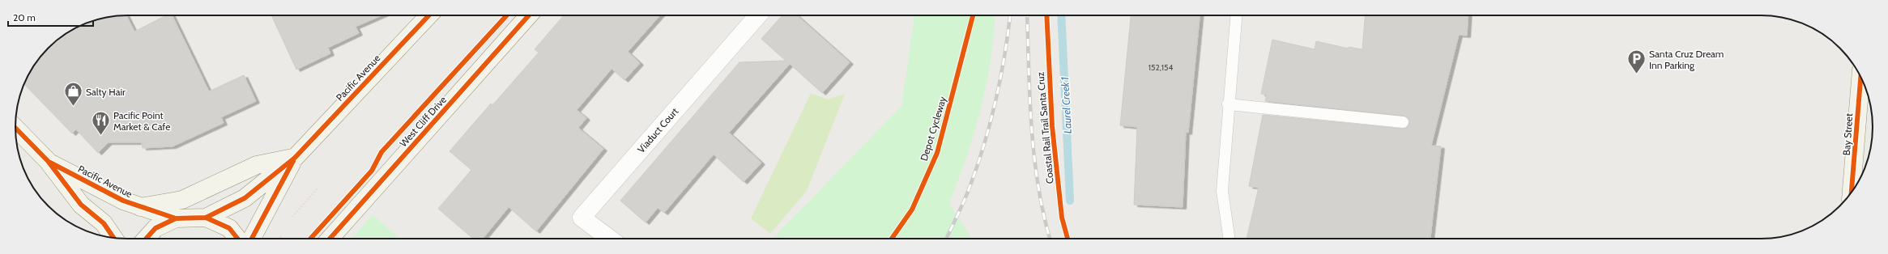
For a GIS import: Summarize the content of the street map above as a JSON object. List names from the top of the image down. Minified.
{"streets":{"main road":["Pacific Avenue","West Cliff Drive","Bay Street"],"street":["Viaduct Court"],"cycle path":["Coastal Rail Trail Santa Cruz","Depot Cycleway"]},"water":["Laurel Creek 1"],"places":{"parking":["Santa Cruz Dream Inn Parking"],"shop":["Salty Hair"],"restaurant":["Pacific Point Market & Cafe"]},"house_numbers":["152,154"],"scale_bar":"20 m"}
